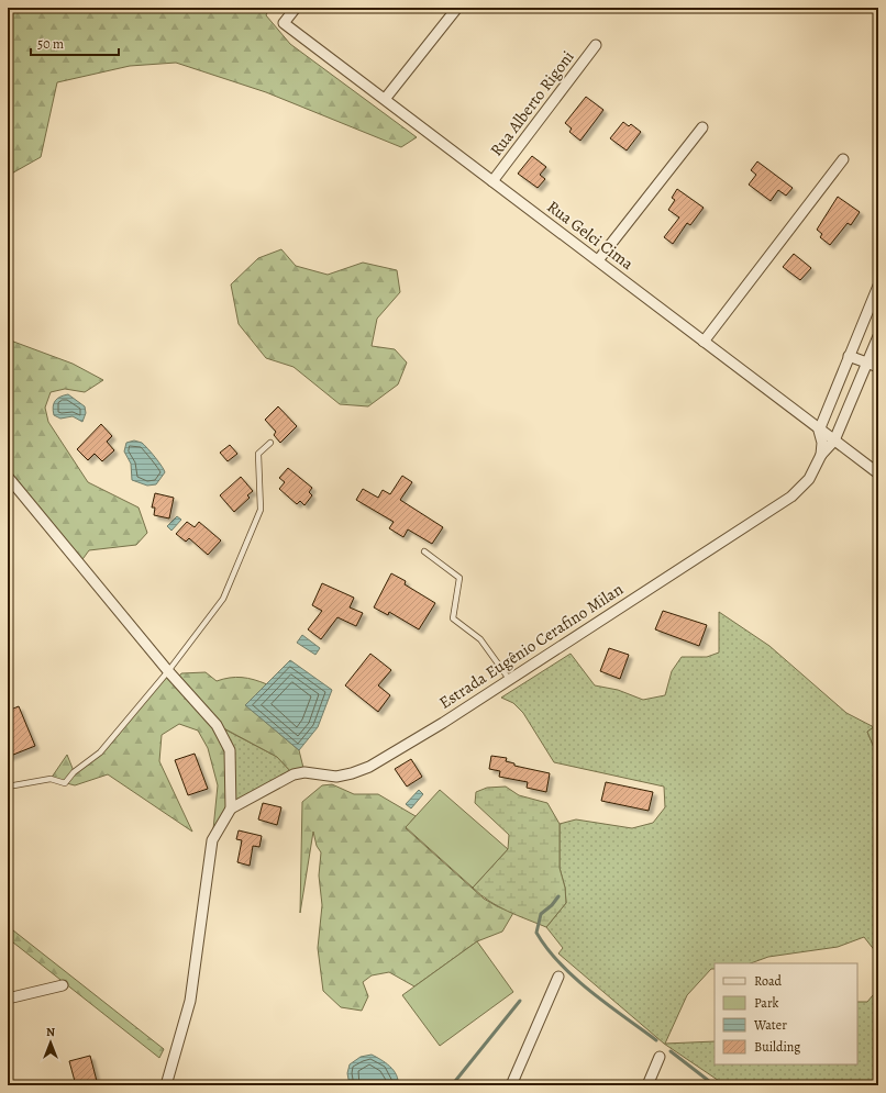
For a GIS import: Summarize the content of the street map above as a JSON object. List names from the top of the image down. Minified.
{"streets":{"street":["Rua Alberto Rigoni","Rua Gelci Cima","Estrada Eugênio Cerafino Milan"]},"crossings":[["Rua Alberto Rigoni","Rua Gelci Cima"],["Rua Gelci Cima","Estrada Eugênio Cerafino Milan"]],"legend":["Road","Park","Water","Building"],"scale_bar":"50 m","north":"top"}
